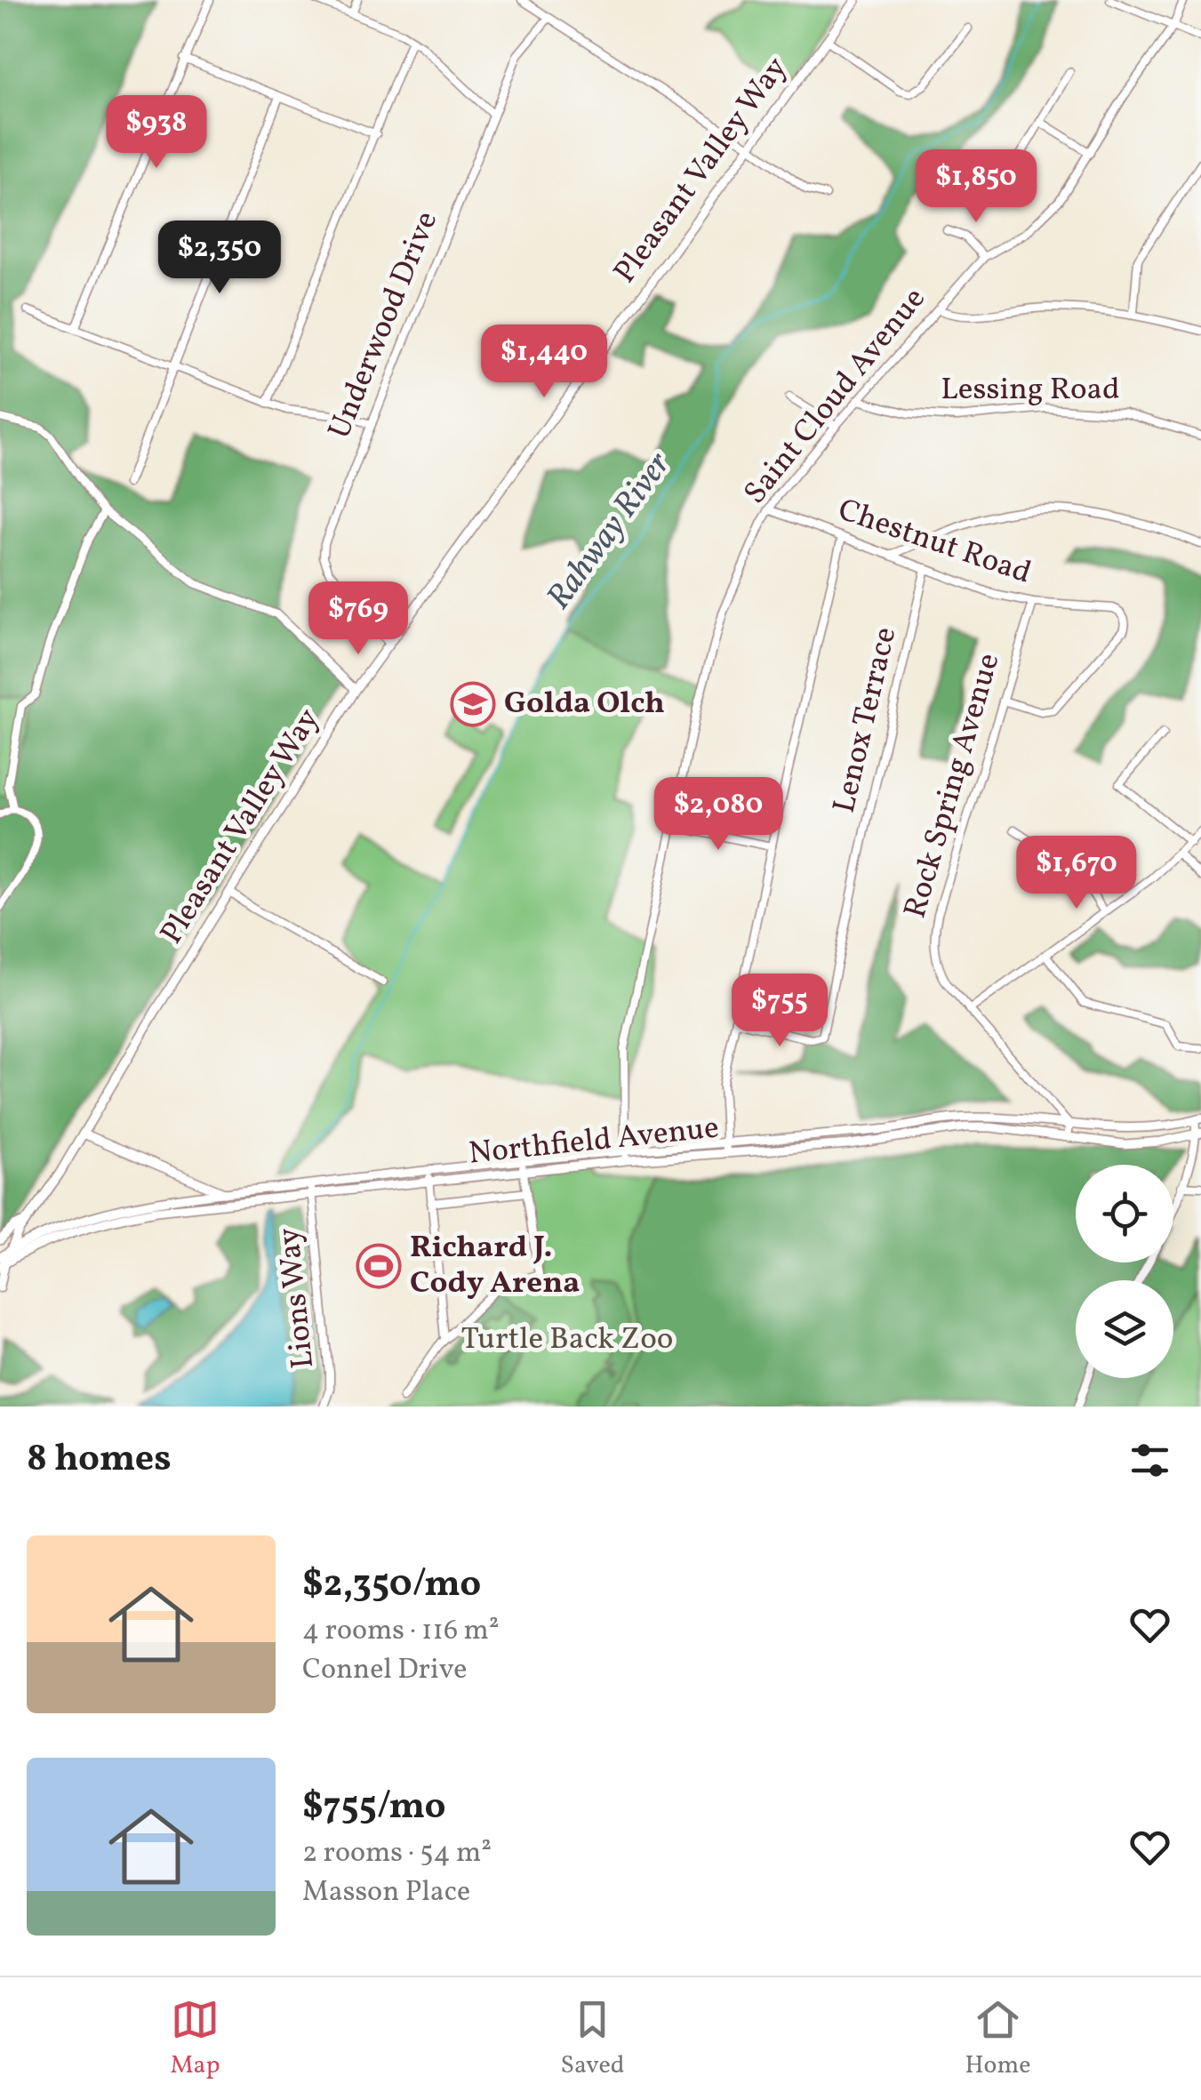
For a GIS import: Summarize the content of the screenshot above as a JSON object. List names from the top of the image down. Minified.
{"streets":{"main road":["Pleasant Valley Way","Northfield Avenue"],"street":["Underwood Drive","Lessing Road","Saint Cloud Avenue","Chestnut Road","Lenox Terrace","Rock Spring Avenue","Lions Way"]},"crossings":[["Pleasant Valley Way","Underwood Drive"],["Pleasant Valley Way","Northfield Avenue"],["Lessing Road","Saint Cloud Avenue"],["Saint Cloud Avenue","Chestnut Road"],["Saint Cloud Avenue","Northfield Avenue"],["Chestnut Road","Lenox Terrace"],["Chestnut Road","Rock Spring Avenue"],["Rock Spring Avenue","Northfield Avenue"],["Northfield Avenue","Lions Way"]],"water":["Rahway River"],"parks":["Turtle Back Zoo"],"places":{"school or university":["Golda Olch"],"sports":["Richard J. Cody Arena"]},"page":{"price":["$938","$1,850","$2,350","$1,440","$769","$2,080","$1,670","$755"],"heading":"8 homes","list":[{"name":"$2,350/mo","note":"4 rooms · 116 m² · Connel Drive"},{"name":"$755/mo","note":"2 rooms · 54 m² · Masson Place"}],"tabs":["Map","Saved","Home"]}}
